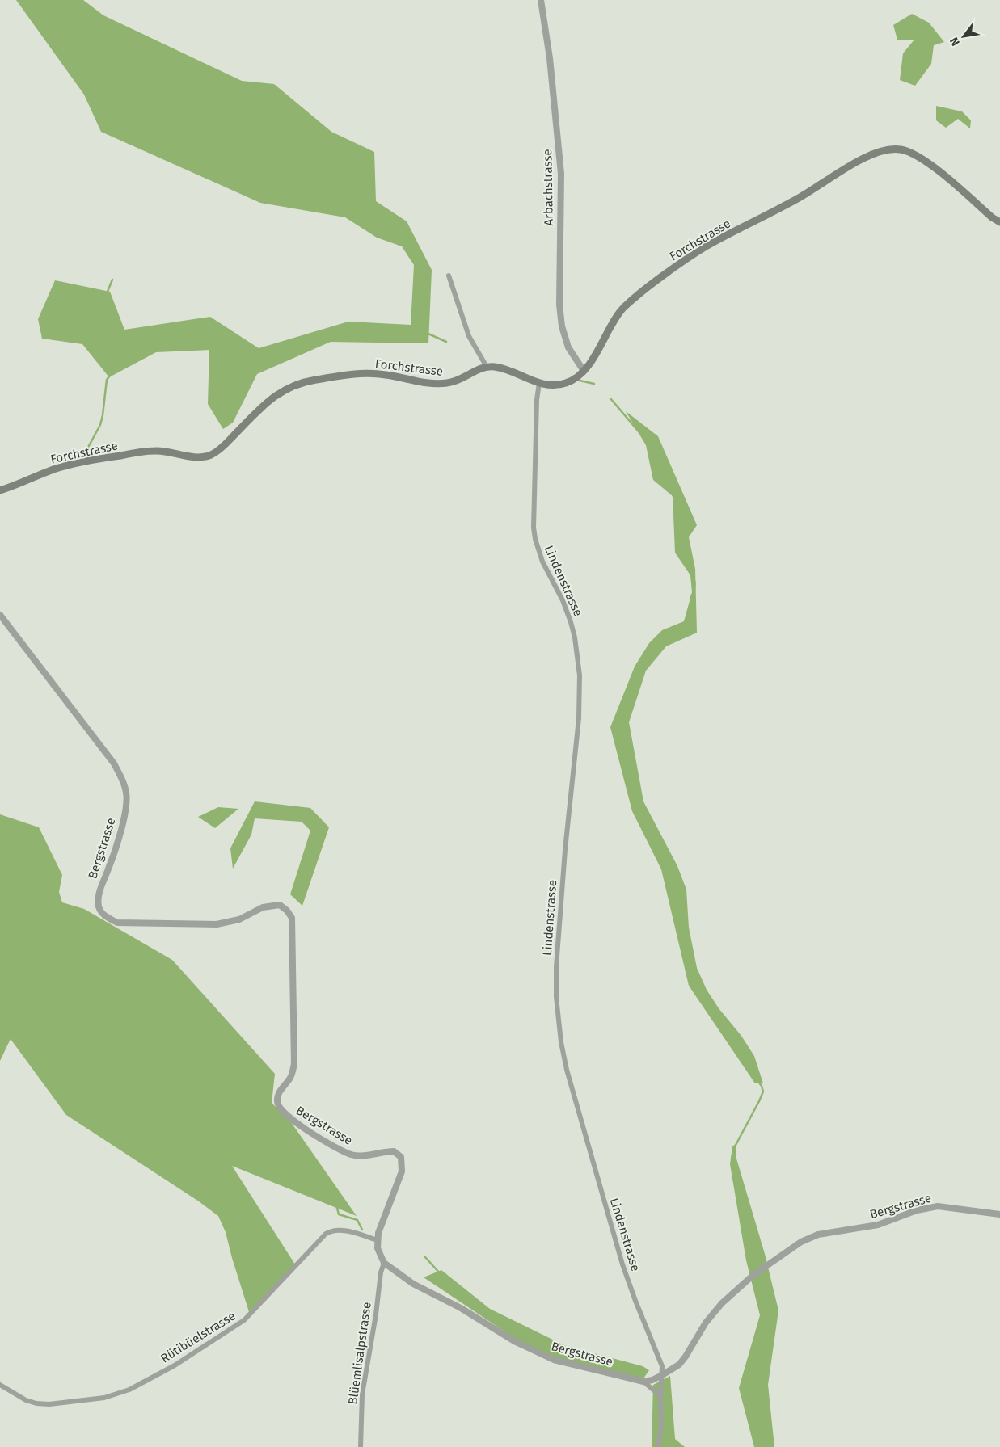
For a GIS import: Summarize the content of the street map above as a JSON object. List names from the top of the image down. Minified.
{"streets":{"main road":["Forchstrasse"],"street":["Arbachstrasse","Lindenstrasse","Bergstrasse","Rütibüelstrasse","Blüemlisalpstrasse"]},"crossings":[["Arbachstrasse","Forchstrasse"],["Forchstrasse","Lindenstrasse"],["Lindenstrasse","Bergstrasse"],["Bergstrasse","Rütibüelstrasse"],["Bergstrasse","Blüemlisalpstrasse"]],"north":"bottom left"}
